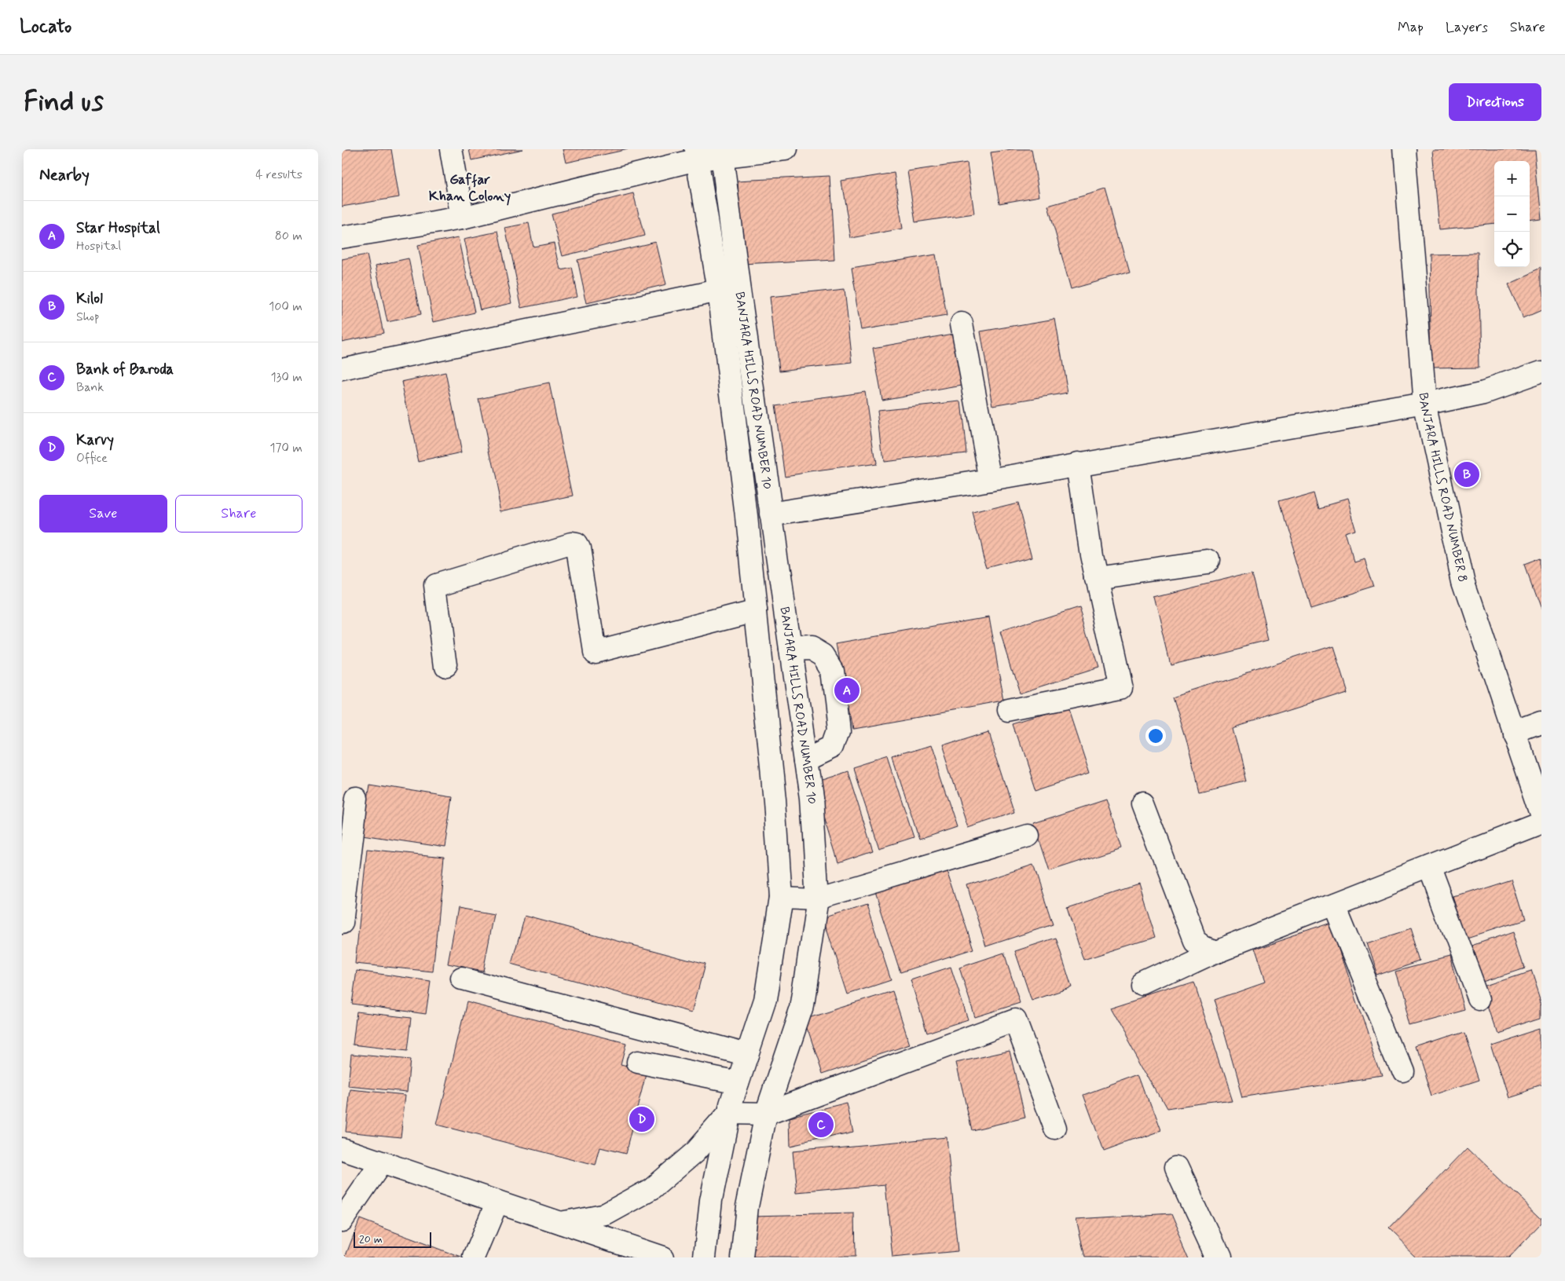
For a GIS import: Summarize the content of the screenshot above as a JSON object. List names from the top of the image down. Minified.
{"streets":{"street":["BANJARA HILLS ROAD NUMBER 10","BANJARA HILLS ROAD NUMBER 8"]},"districts":["Gaffar Khan Colony"],"scale_bar":"20 m","page":{"header":"Locato","nav":["Map","Layers","Share"],"buttons":["Directions",["Save","Share"]],"title":"Find us","heading":["Nearby","4 results"],"map_buttons":["+","−"],"list":[{"mark":"A","name":"Star Hospital","note":"Hospital","value":"80 m"},{"mark":"B","name":"Kilol","note":"Shop","value":"100 m"},{"mark":"C","name":"Bank of Baroda","note":"Bank","value":"130 m"},{"mark":"D","name":"Karvy","note":"Office","value":"170 m"}],"pins":["B","A","D","C"],"scale":"20 m"}}
